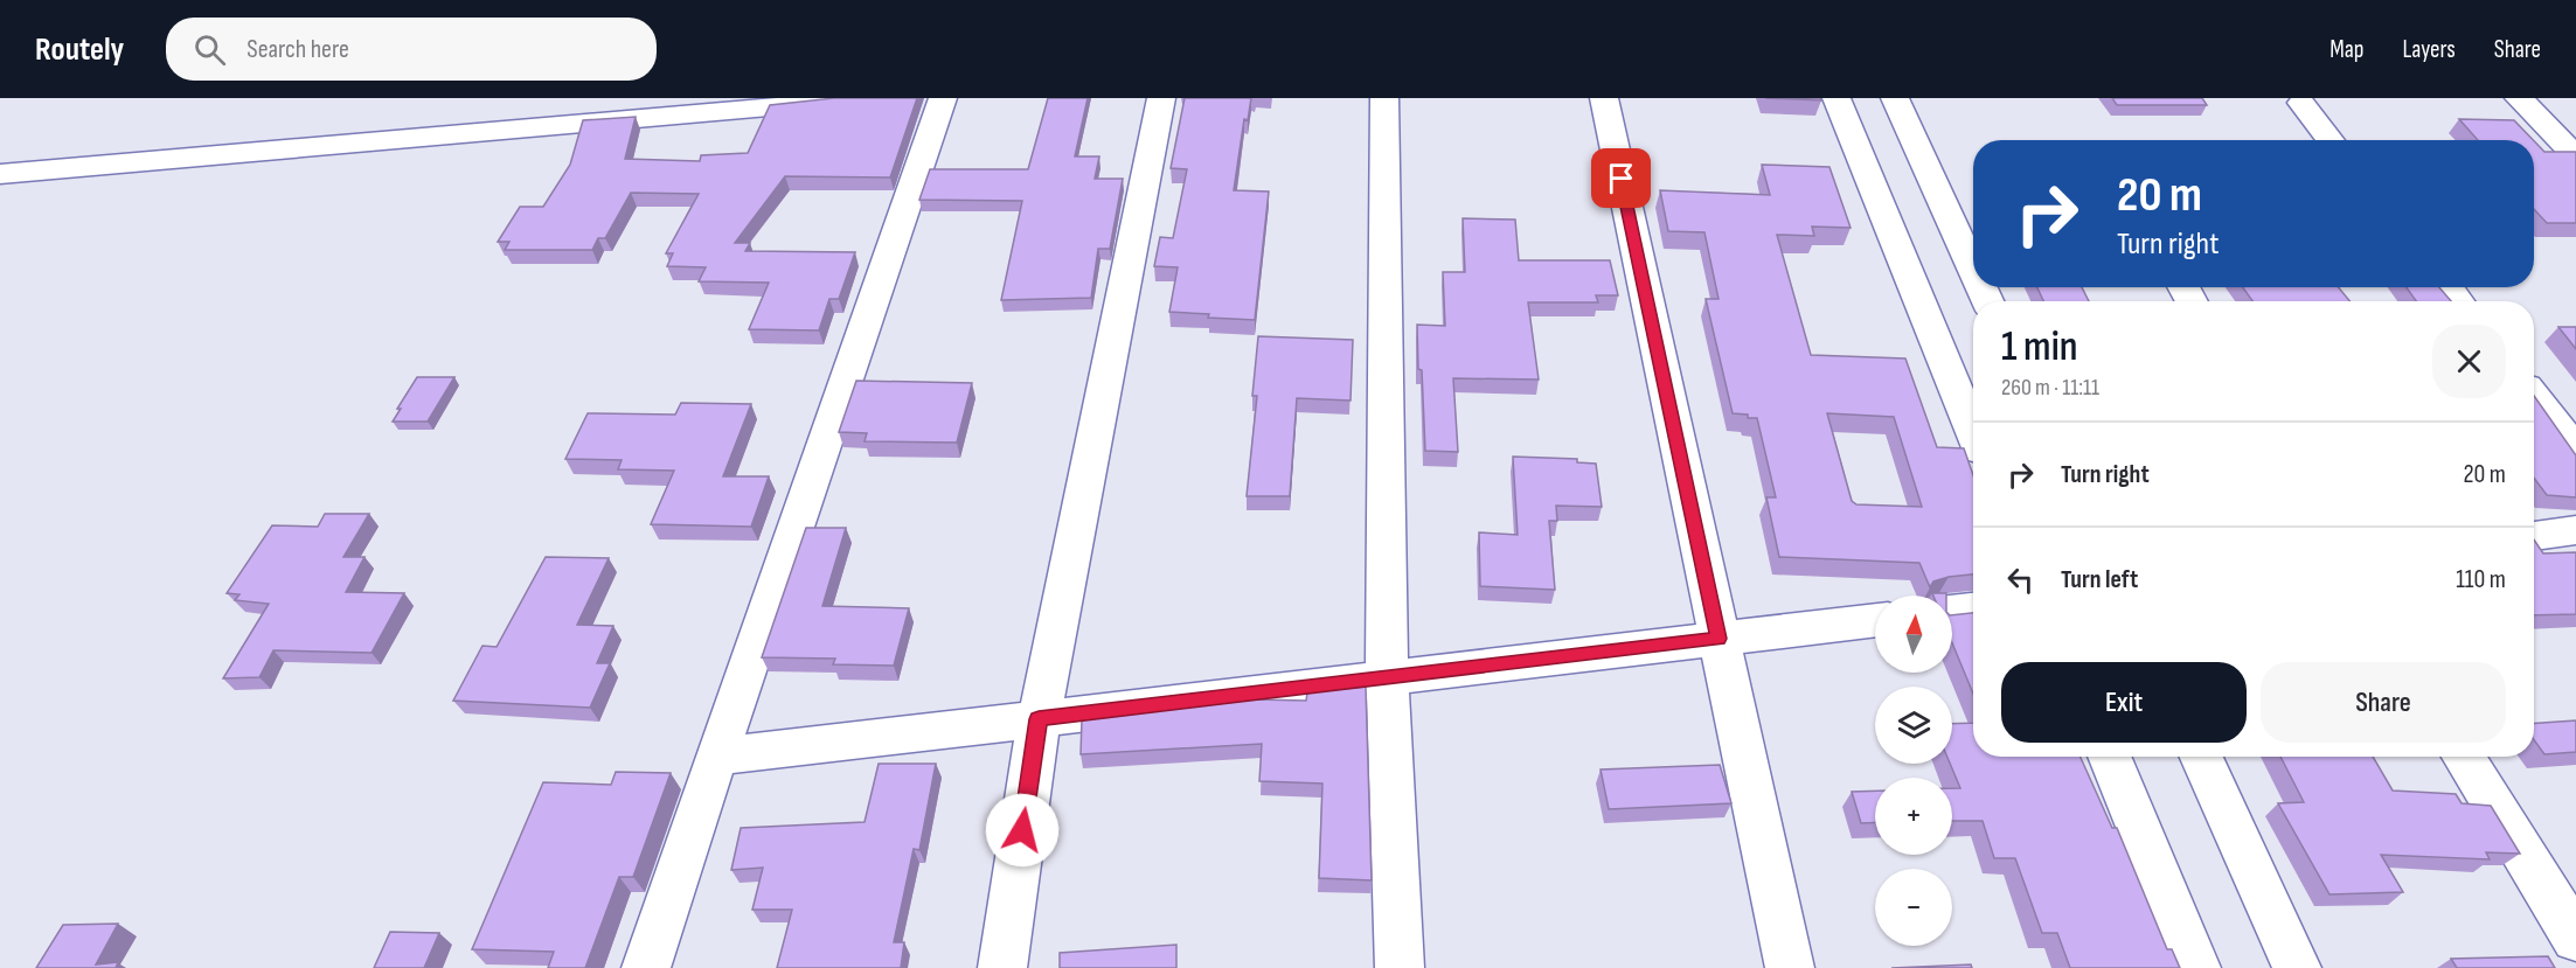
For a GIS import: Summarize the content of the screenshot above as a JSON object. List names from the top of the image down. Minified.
{"north":"top","page":{"header":"Routely","search":"Search here","nav":["Map","Layers","Share"],"turn":["20 m","Turn right"],"heading":["1 min","260 m · 11:11"],"list":[{"name":"Turn right","value":"20 m"},{"name":"Turn left","value":"110 m"}],"map_buttons":["+","−"],"buttons":["Exit","Share"]}}
